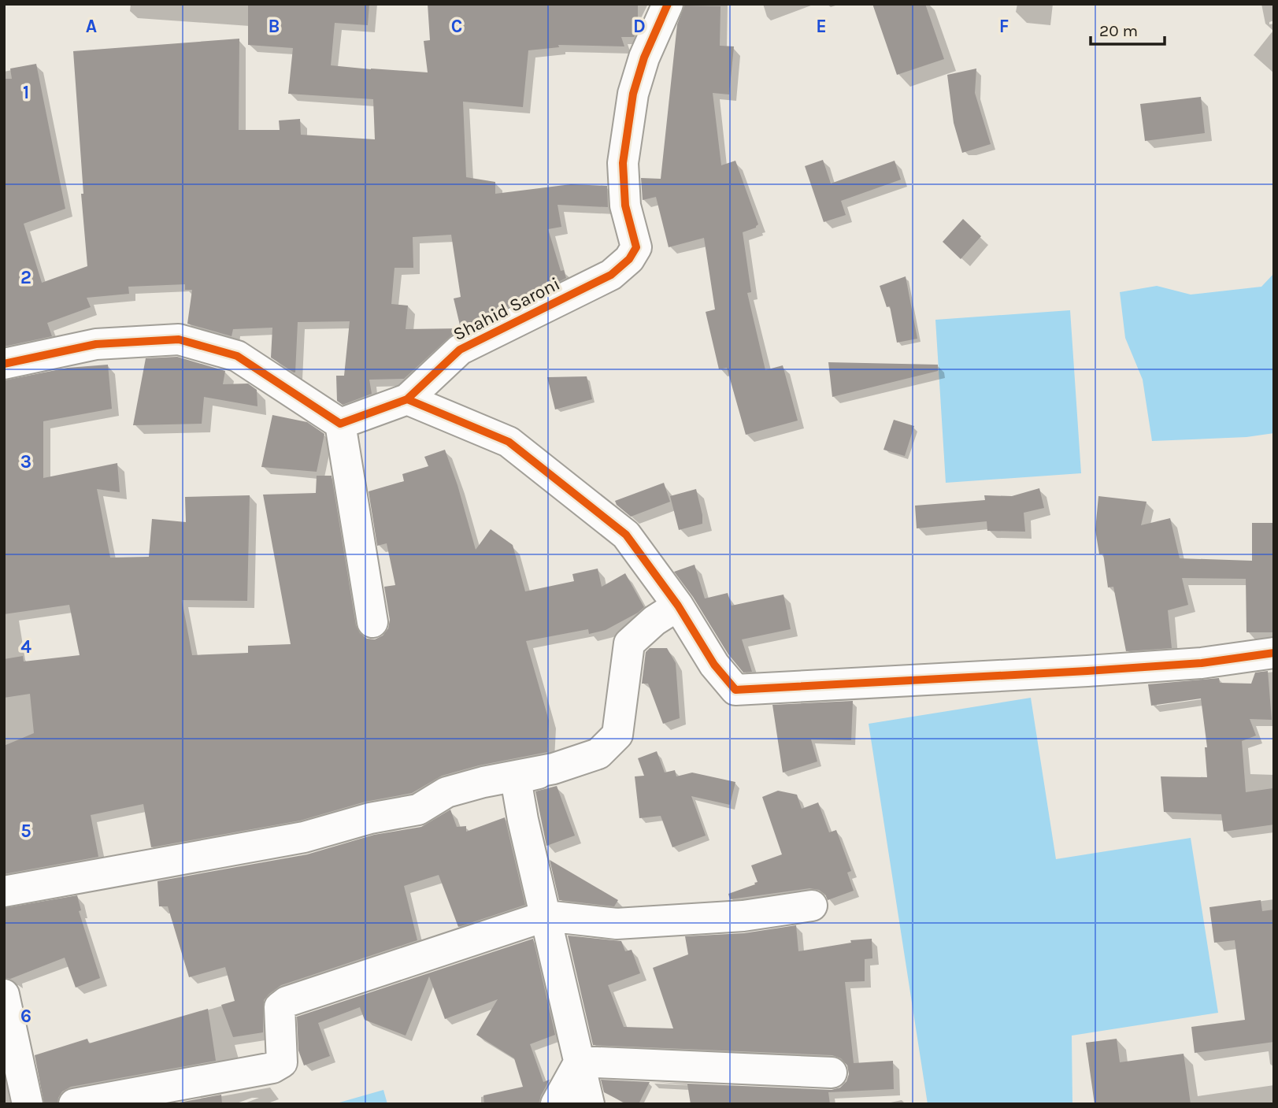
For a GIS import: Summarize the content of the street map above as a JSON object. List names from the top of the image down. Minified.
{"streets":{"street":["Shahid Saroni"]},"scale_bar":"20 m","grid":{"columns":["A","B","C","D","E","F"],"rows":["1","2","3","4","5","6"]}}
